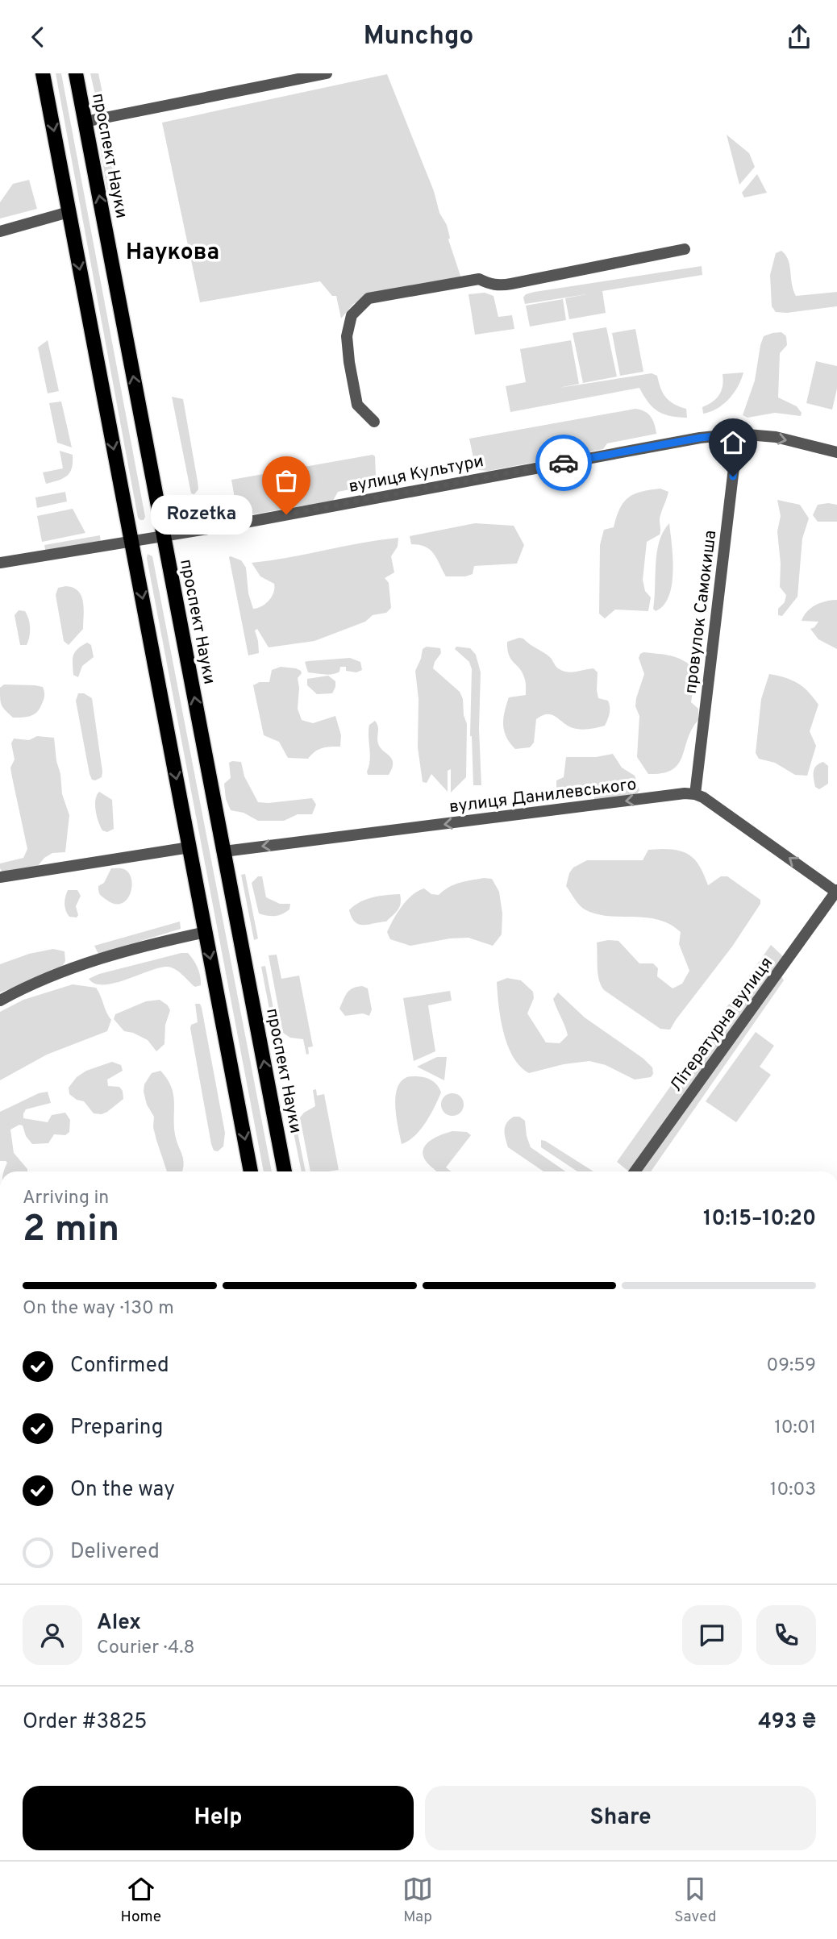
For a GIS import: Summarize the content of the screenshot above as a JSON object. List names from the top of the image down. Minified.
{"streets":{"main road":["проспект Науки"],"street":["вулиця Культури","провулок Самокиша","вулиця Данилевського","Літературна вулиця"]},"crossings":[["проспект Науки","вулиця Культури"],["проспект Науки","вулиця Данилевського"],["вулиця Культури","провулок Самокиша"],["провулок Самокиша","вулиця Данилевського"]],"one_way":["вулиця Данилевського"],"districts":["Наукова"],"places":["Rozetka"],"page":{"header":"Munchgo","bubble":"Rozetka","heading":["2 min","Arriving in","10:15–10:20"],"panel":["Alex","Courier · 4.8","Order #3825","493 ₴"],"bar":"On the way · 130 m","list":[["Confirmed","09:59"],["Preparing","10:01"],["On the way","10:03"],"Delivered"],"buttons":["Help","Share"],"tabs":["Home","Map","Saved"]}}
